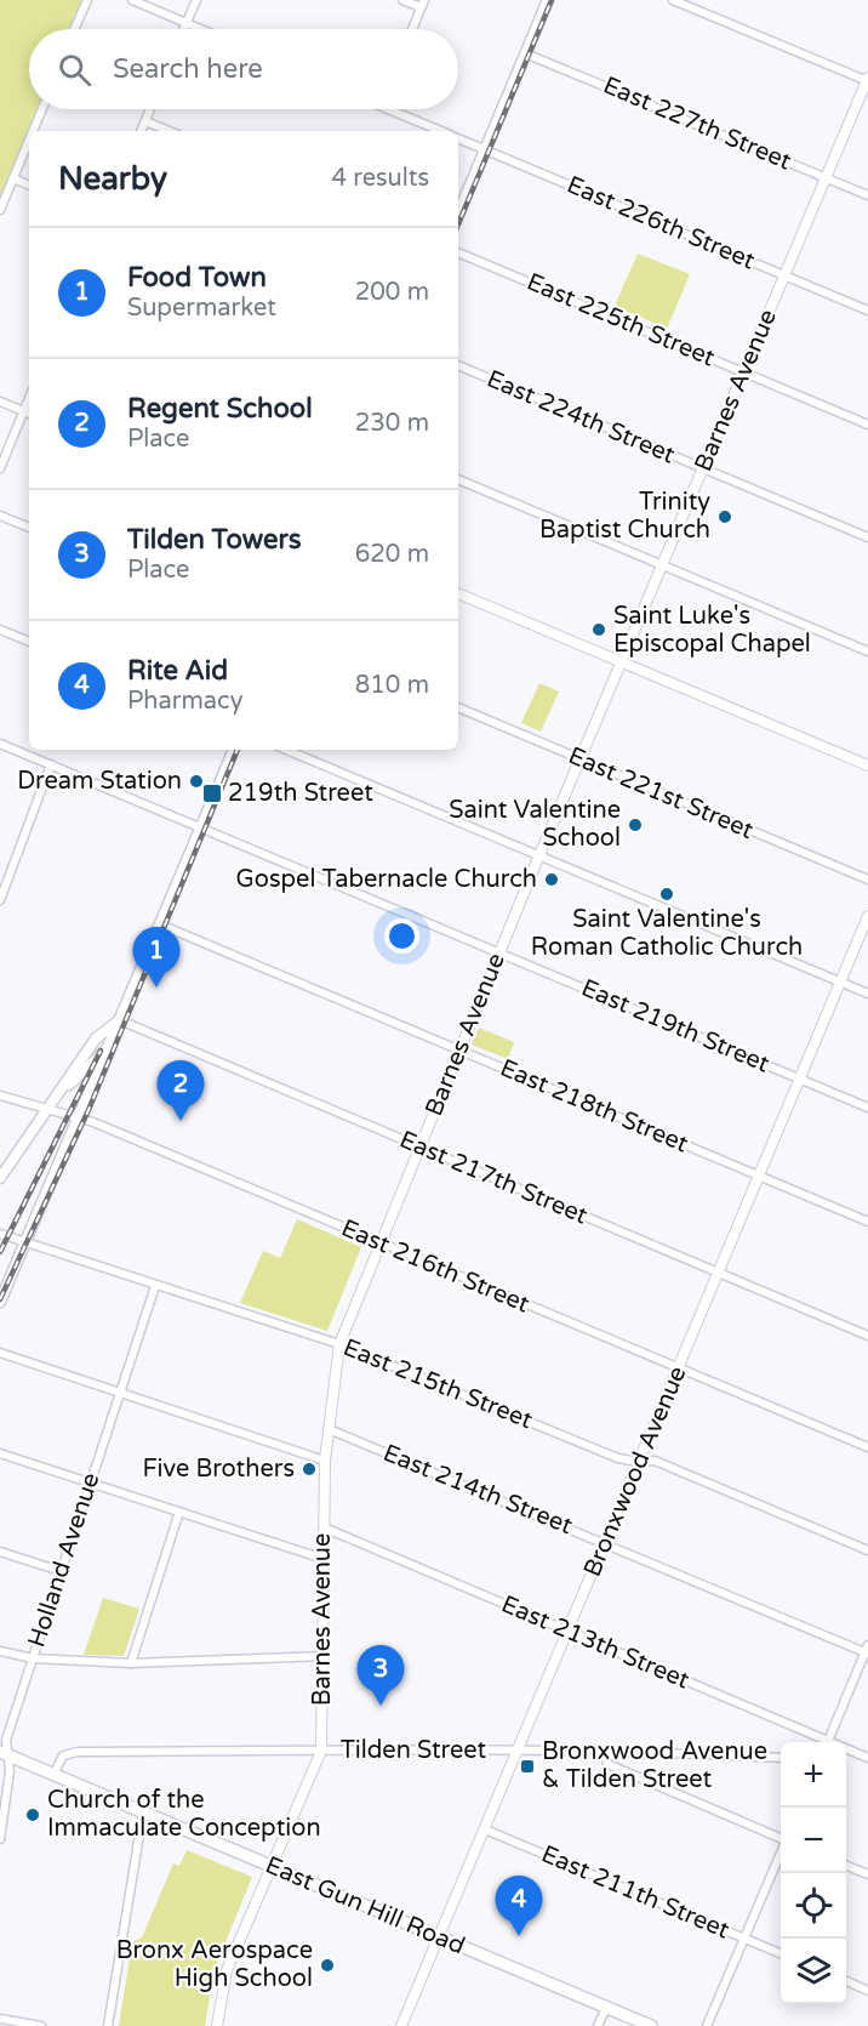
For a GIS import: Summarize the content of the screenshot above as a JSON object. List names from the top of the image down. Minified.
{"streets":{"main road":["East Gun Hill Road"],"street":["East 227th Street","East 226th Street","East 225th Street","Barnes Avenue","East 224th Street","East 221st Street","East 219th Street","East 218th Street","East 217th Street","East 216th Street","East 215th Street","Bronxwood Avenue","East 214th Street","Holland Avenue","East 213th Street","Tilden Street","East 211th Street"]},"crossings":[["East 227th Street","Barnes Avenue"],["East 226th Street","Barnes Avenue"],["East 225th Street","Barnes Avenue"],["Barnes Avenue","East 224th Street"],["Barnes Avenue","East 221st Street"],["Barnes Avenue","East 219th Street"],["Barnes Avenue","East 218th Street"],["Barnes Avenue","East 217th Street"],["Barnes Avenue","East 216th Street"],["Barnes Avenue","East 215th Street"],["Barnes Avenue","East 214th Street"],["Barnes Avenue","East 213th Street"],["Barnes Avenue","Tilden Street"],["Barnes Avenue","East Gun Hill Road"],["East 219th Street","Bronxwood Avenue"],["East 218th Street","Bronxwood Avenue"],["East 217th Street","Bronxwood Avenue"],["East 216th Street","Bronxwood Avenue"],["East 215th Street","Bronxwood Avenue"],["East 215th Street","Holland Avenue"],["Bronxwood Avenue","East 214th Street"],["Bronxwood Avenue","East 213th Street"],["Bronxwood Avenue","Tilden Street"],["Bronxwood Avenue","East 211th Street"],["Bronxwood Avenue","East Gun Hill Road"],["Holland Avenue","East Gun Hill Road"],["Tilden Street","East Gun Hill Road"]],"places":{"other":["Trinity Baptist Church","Saint Luke's Episcopal Chapel","Dream Station","Saint Valentine School","Gospel Tabernacle Church","Saint Valentine's Roman Catholic Church","Five Brothers","Church of the Immaculate Conception","Bronx Aerospace High School"],"transit":["219th Street","Bronxwood Avenue & Tilden Street"]},"page":{"search":"Search here","heading":["Nearby","4 results"],"list":[{"mark":"1","name":"Food Town","note":"Supermarket","value":"200 m"},{"mark":"2","name":"Regent School","note":"Place","value":"230 m"},{"mark":"3","name":"Tilden Towers","note":"Place","value":"620 m"},{"mark":"4","name":"Rite Aid","note":"Pharmacy","value":"810 m"}],"pins":["1","2","3","4"],"map_buttons":["+","−"]}}
